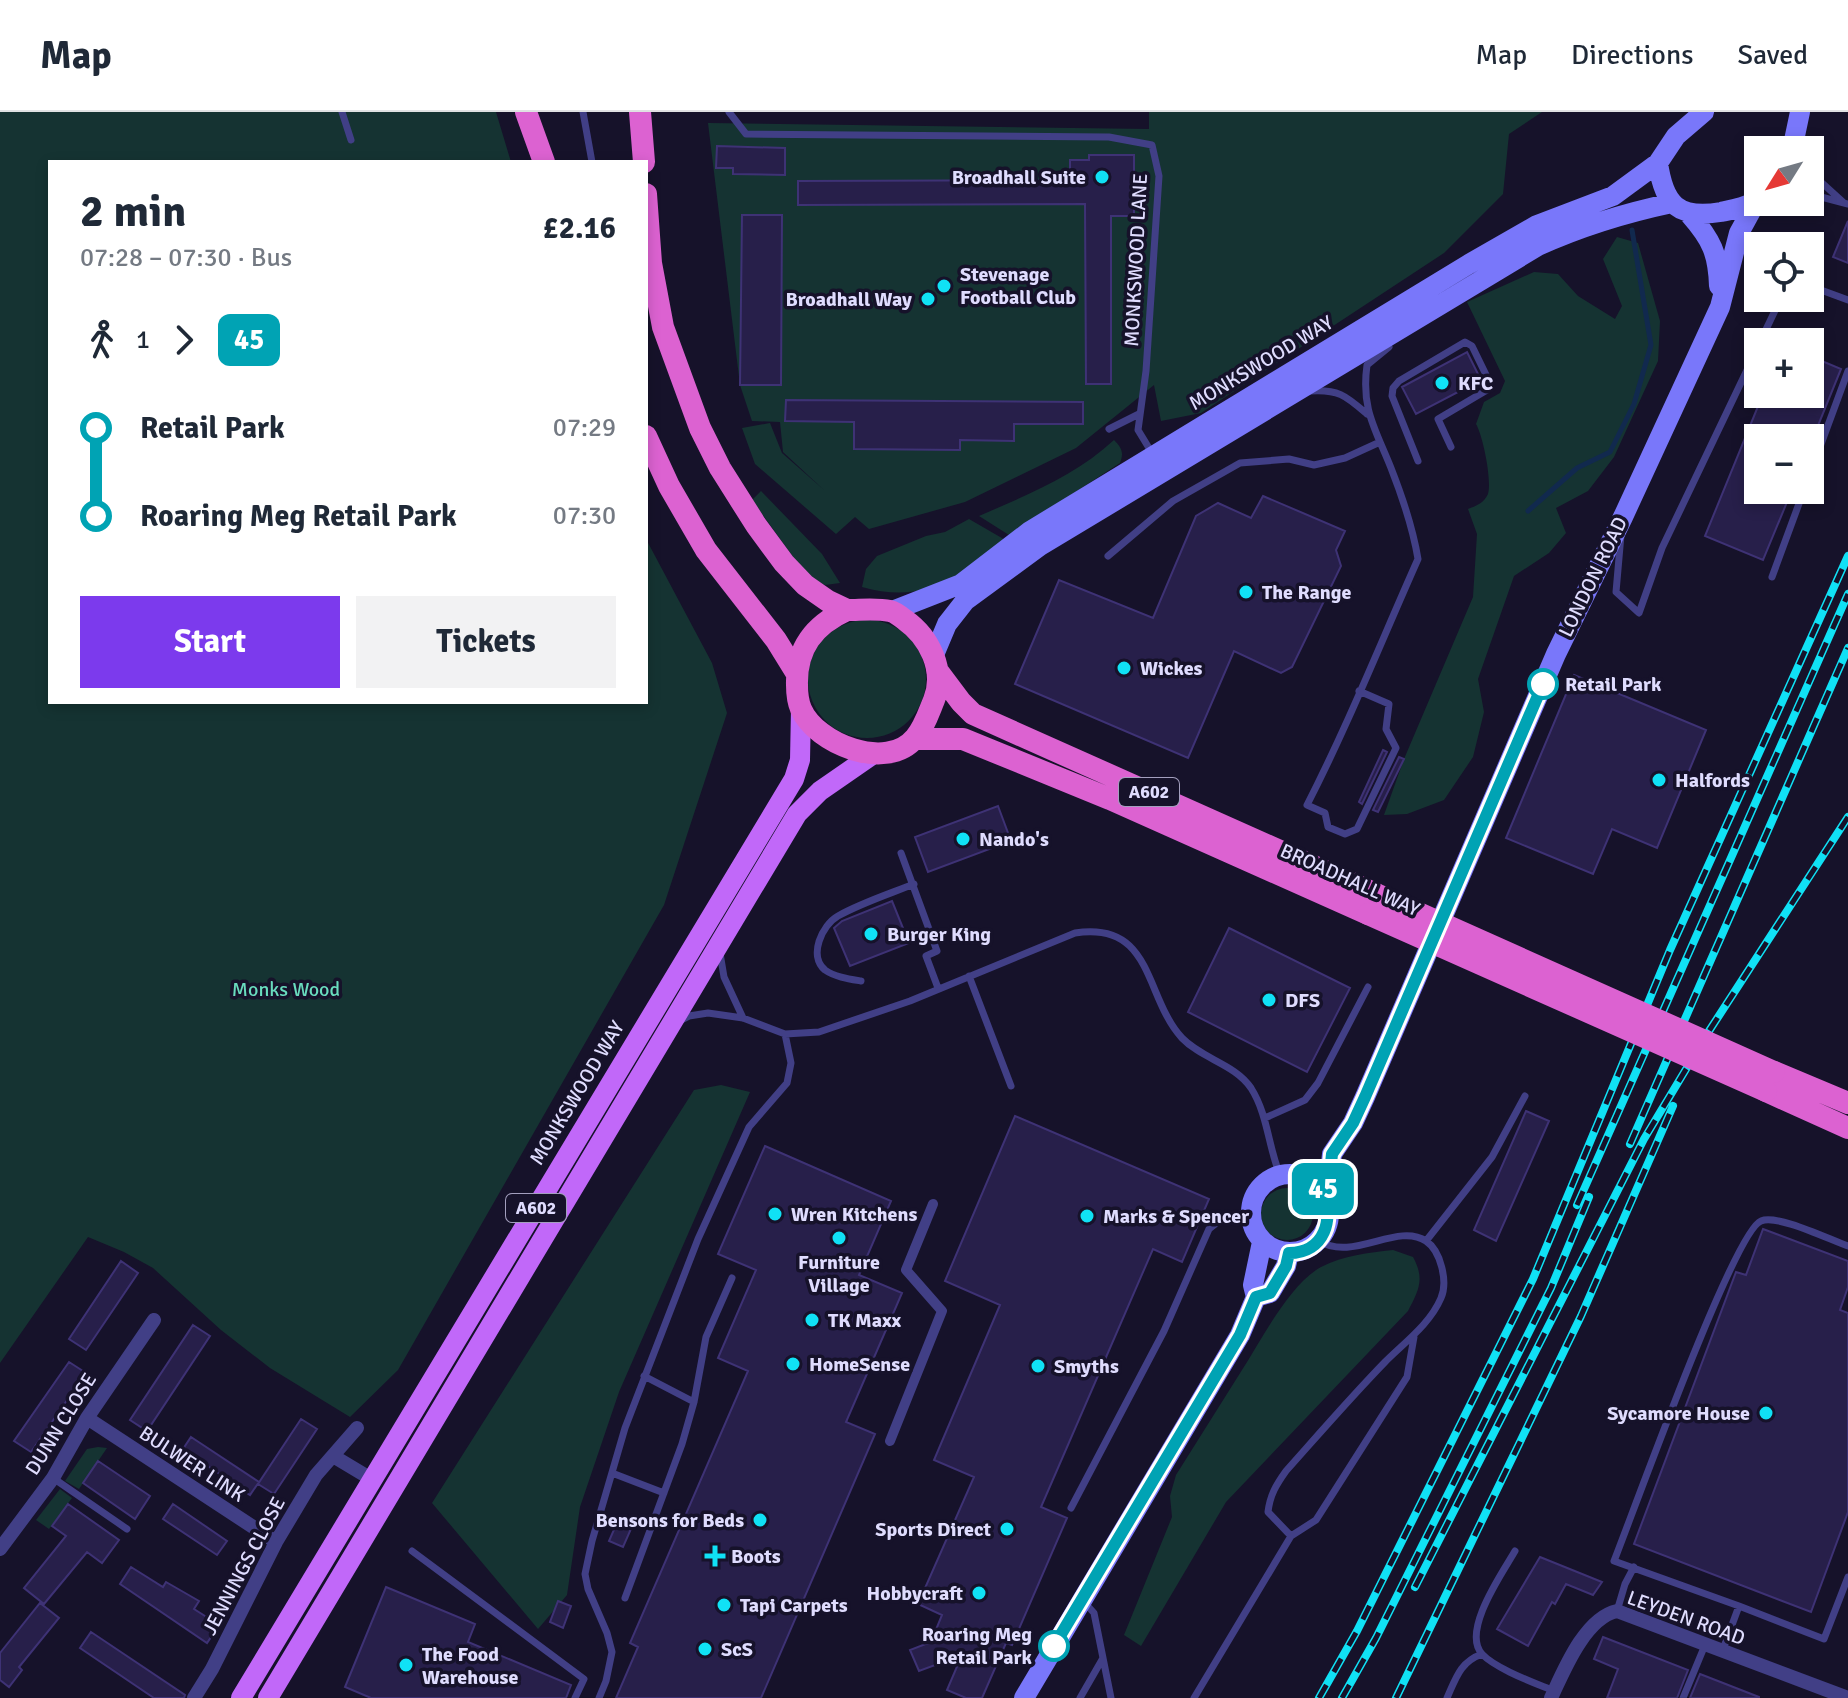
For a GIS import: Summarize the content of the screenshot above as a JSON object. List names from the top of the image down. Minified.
{"streets":{"highway":["A602","BROADHALL WAY"],"main road":["MONKSWOOD WAY","LONDON ROAD"],"street":["DUNN CLOSE","BULWER LINK","JENNINGS CLOSE","LEYDEN ROAD"],"lane":["MONKSWOOD LANE"]},"crossings":[["MONKSWOOD LANE","MONKSWOOD WAY"],["MONKSWOOD WAY","A602"],["MONKSWOOD WAY","BROADHALL WAY"],["A602","BROADHALL WAY"],["DUNN CLOSE","BULWER LINK"],["BULWER LINK","JENNINGS CLOSE"]],"parks":["Monks Wood"],"places":{"other":["Broadhall Suite","Stevenage Football Club","Broadhall Way","KFC","The Range","Wickes","Retail Park","Halfords","Nando's","Burger King","DFS","Wren Kitchens","Marks & Spencer","Furniture Village","TK Maxx","HomeSense","Smyths","Sycamore House","Bensons for Beds","Sports Direct","Hobbycraft","Tapi Carpets","Roaring Meg Retail Park","ScS","The Food Warehouse"],"health":["Boots"]},"lines":["bus line 45"],"north":"bottom left","page":{"header":"Map","nav":["Map","Directions","Saved"],"on_map":"45","map_buttons":["+","−"],"heading":["2 min","07:28 – 07:30 · Bus","£2.16"],"legs":["1","45"],"list":[{"name":"Retail Park","value":"07:29"},{"name":"Roaring Meg Retail Park","value":"07:30"}],"buttons":["Start","Tickets"]}}
